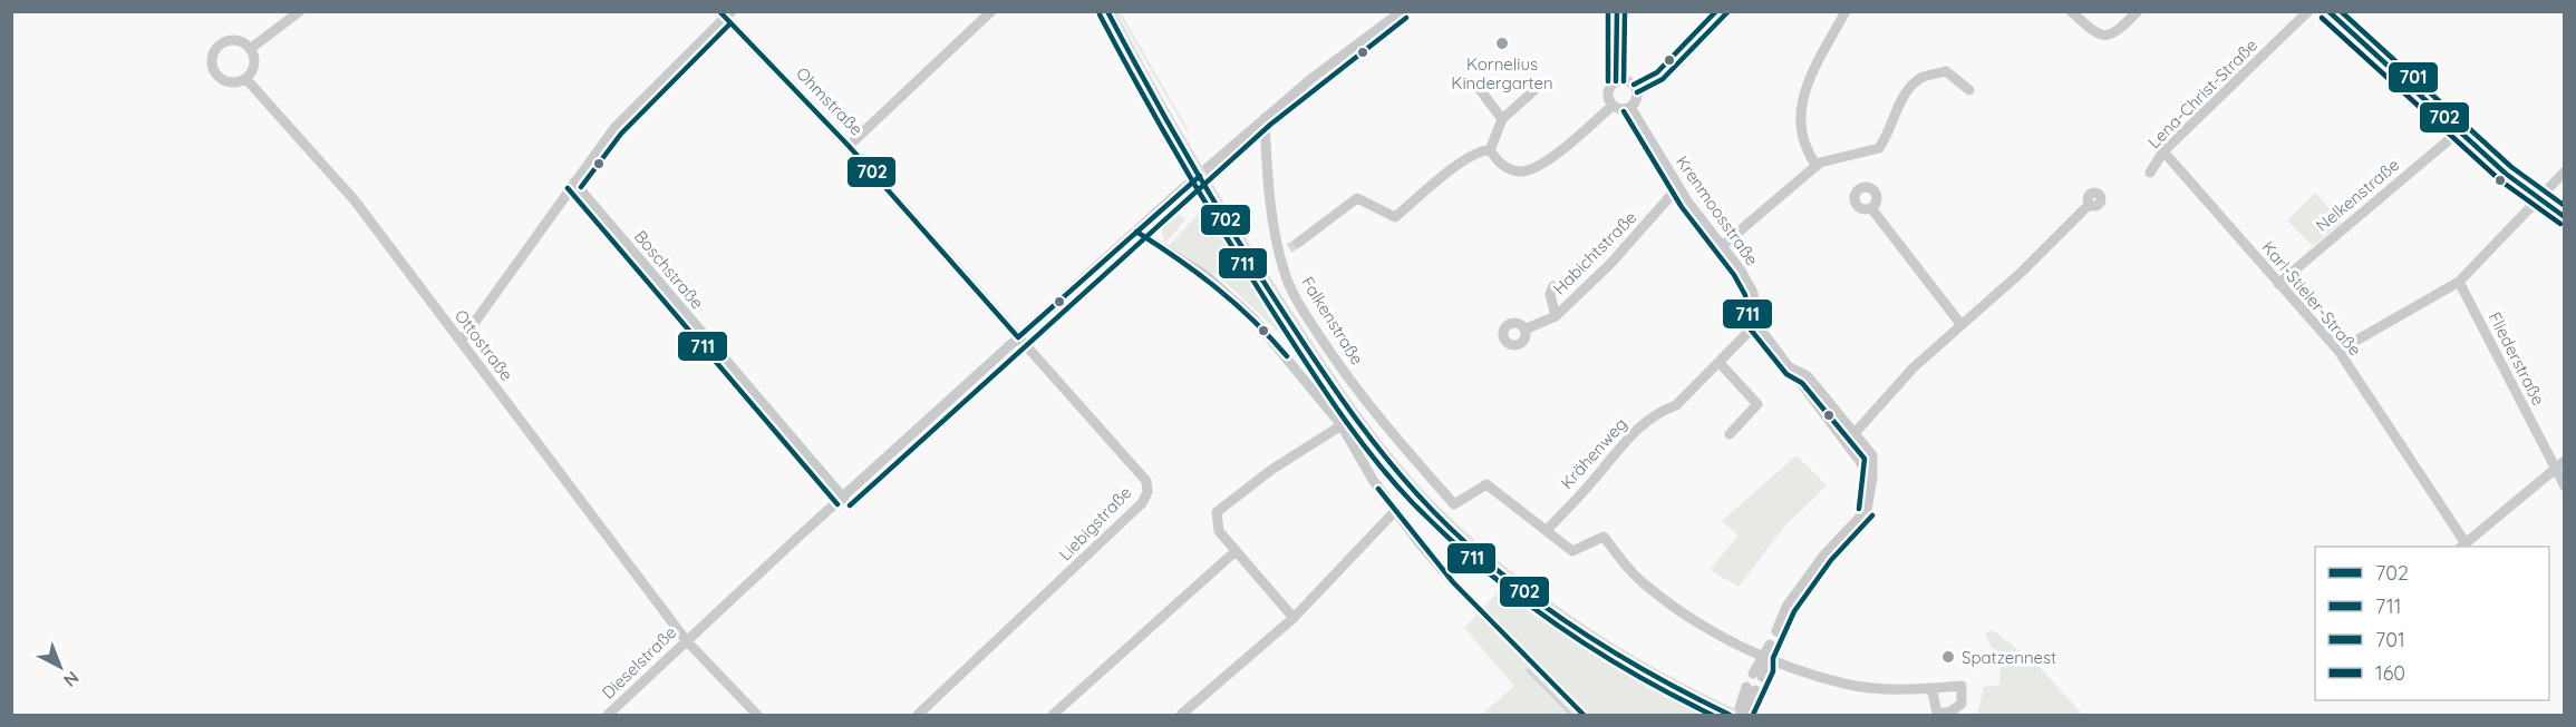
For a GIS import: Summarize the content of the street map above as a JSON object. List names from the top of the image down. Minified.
{"streets":{"street":["Lena-Christ-Straße","Ohmstraße","Nelkenstraße","Krenmoosstraße","Habichtstraße","Boschstraße","Karl-Stieler-Straße","Falkenstraße","Ottostraße","Fliederstraße","Krähenweg","Liebigstraße","Dieselstraße"]},"crossings":[["Lena-Christ-Straße","Karl-Stieler-Straße"],["Ohmstraße","Liebigstraße"],["Ohmstraße","Dieselstraße"],["Nelkenstraße","Karl-Stieler-Straße"],["Krenmoosstraße","Habichtstraße"],["Krenmoosstraße","Krähenweg"],["Boschstraße","Dieselstraße"],["Falkenstraße","Krähenweg"],["Ottostraße","Dieselstraße"],["Liebigstraße","Dieselstraße"]],"places":["Kornelius Kindergarten","Spatzennest"],"lines":["transit line 702","transit line 711","transit line 701","transit line 160"],"legend":["702","711","701","160"],"north":"bottom right"}
